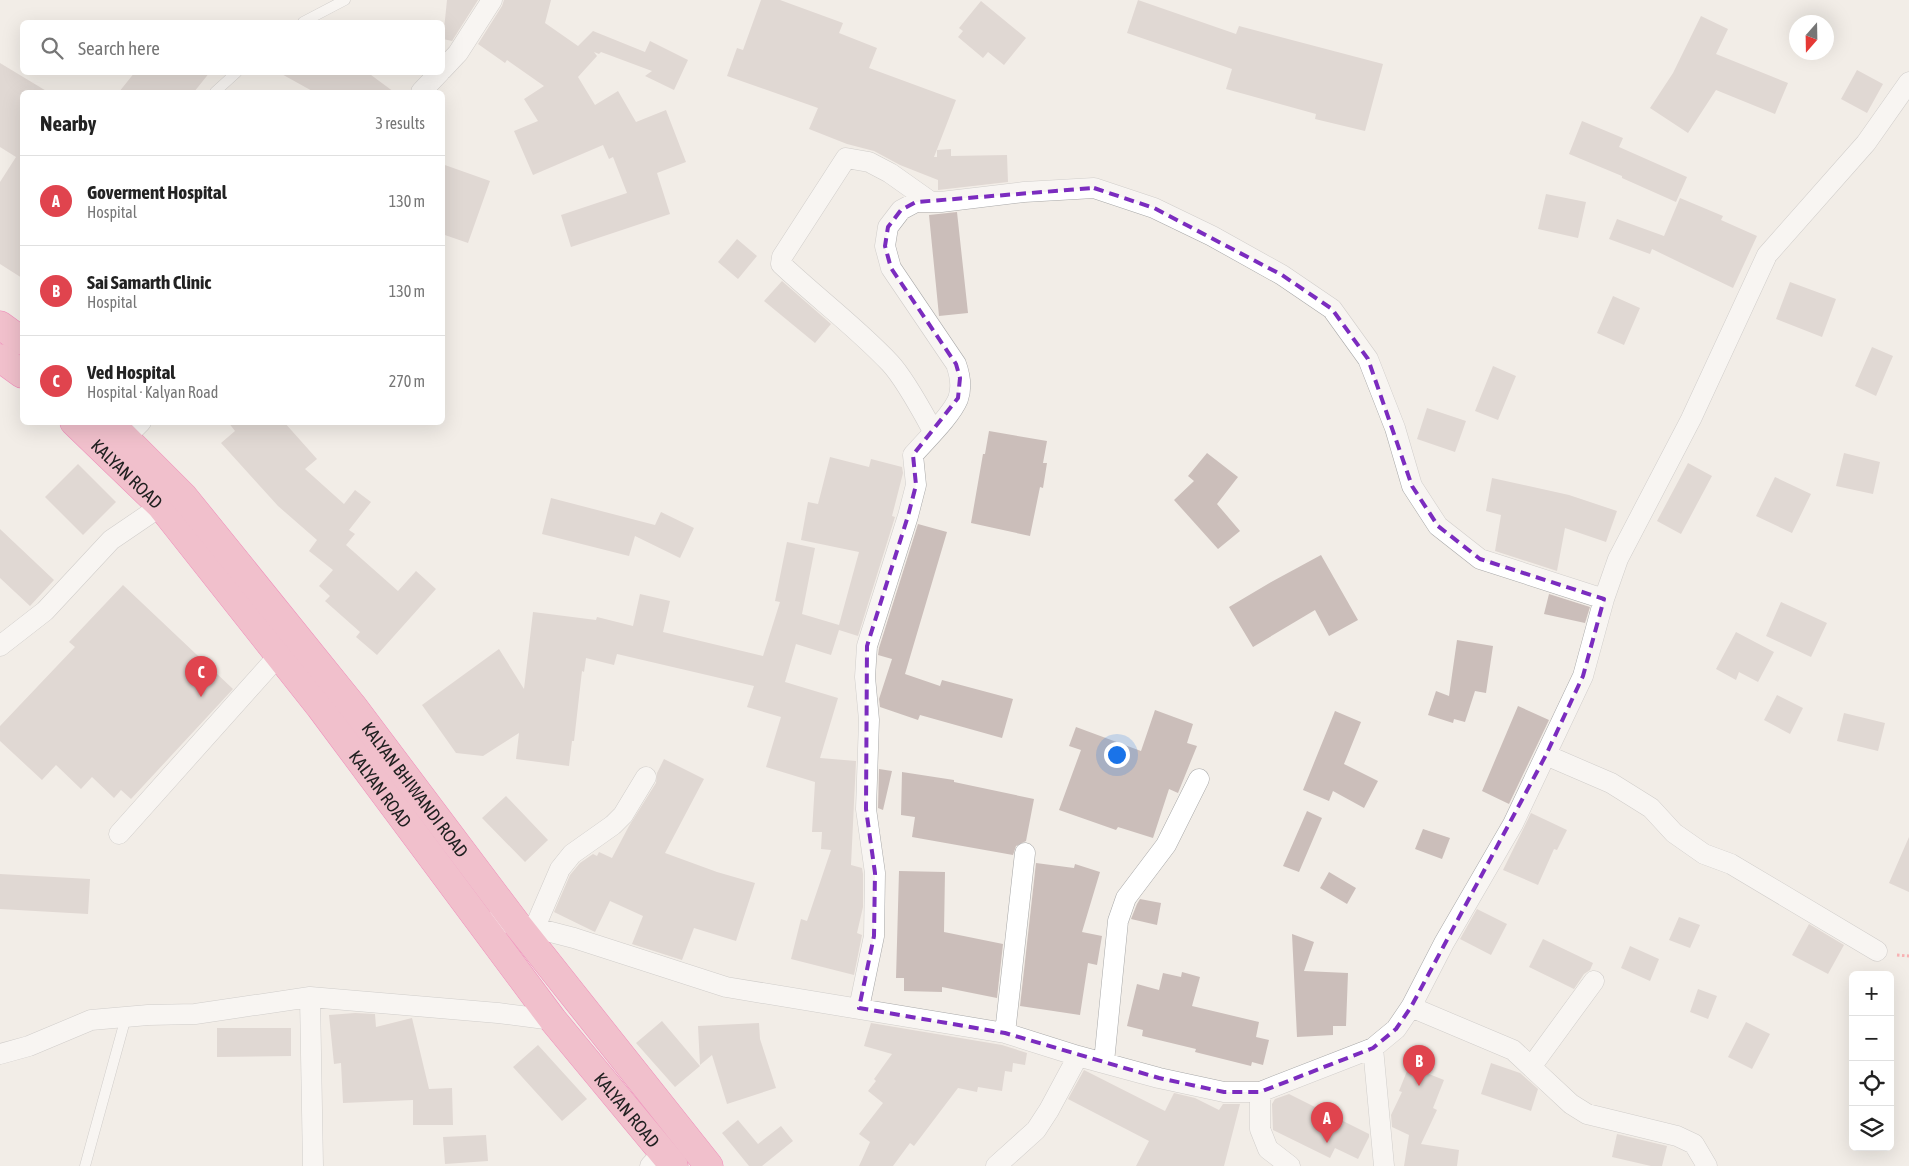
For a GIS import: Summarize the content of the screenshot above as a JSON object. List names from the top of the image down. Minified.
{"streets":{"highway":["KALYAN ROAD","KALYAN BHIWANDI ROAD"]},"north":"bottom","page":{"search":"Search here","heading":["Nearby","3 results"],"list":[{"mark":"A","name":"Goverment Hospital","note":"Hospital","value":"130 m"},{"mark":"B","name":"Sai Samarth Clinic","note":"Hospital","value":"130 m"},{"mark":"C","name":"Ved Hospital","note":"Hospital · Kalyan Road","value":"270 m"}],"pins":["C","B","A"],"map_buttons":["+","−"]}}
